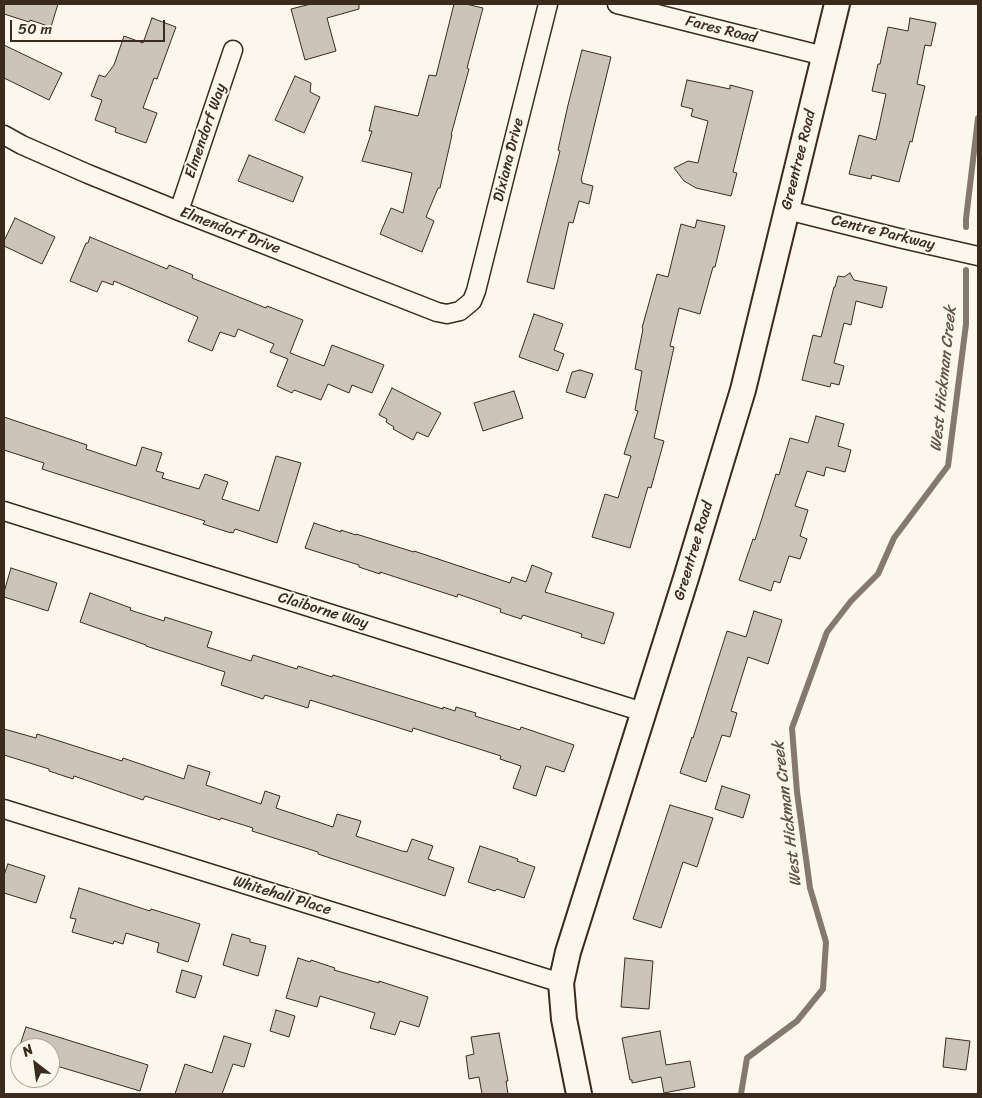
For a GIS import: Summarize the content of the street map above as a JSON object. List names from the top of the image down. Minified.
{"streets":{"street":["Fares Road","Elmendorf Way","Dixiana Drive","Greentree Road","Elmendorf Drive","Centre Parkway","Claiborne Way","Whitehall Place"]},"crossings":[["Fares Road","Greentree Road"],["Elmendorf Way","Elmendorf Drive"],["Dixiana Drive","Elmendorf Drive"],["Greentree Road","Centre Parkway"],["Greentree Road","Claiborne Way"],["Greentree Road","Whitehall Place"]],"water":["West Hickman Creek"],"scale_bar":"50 m","north":"top left"}
